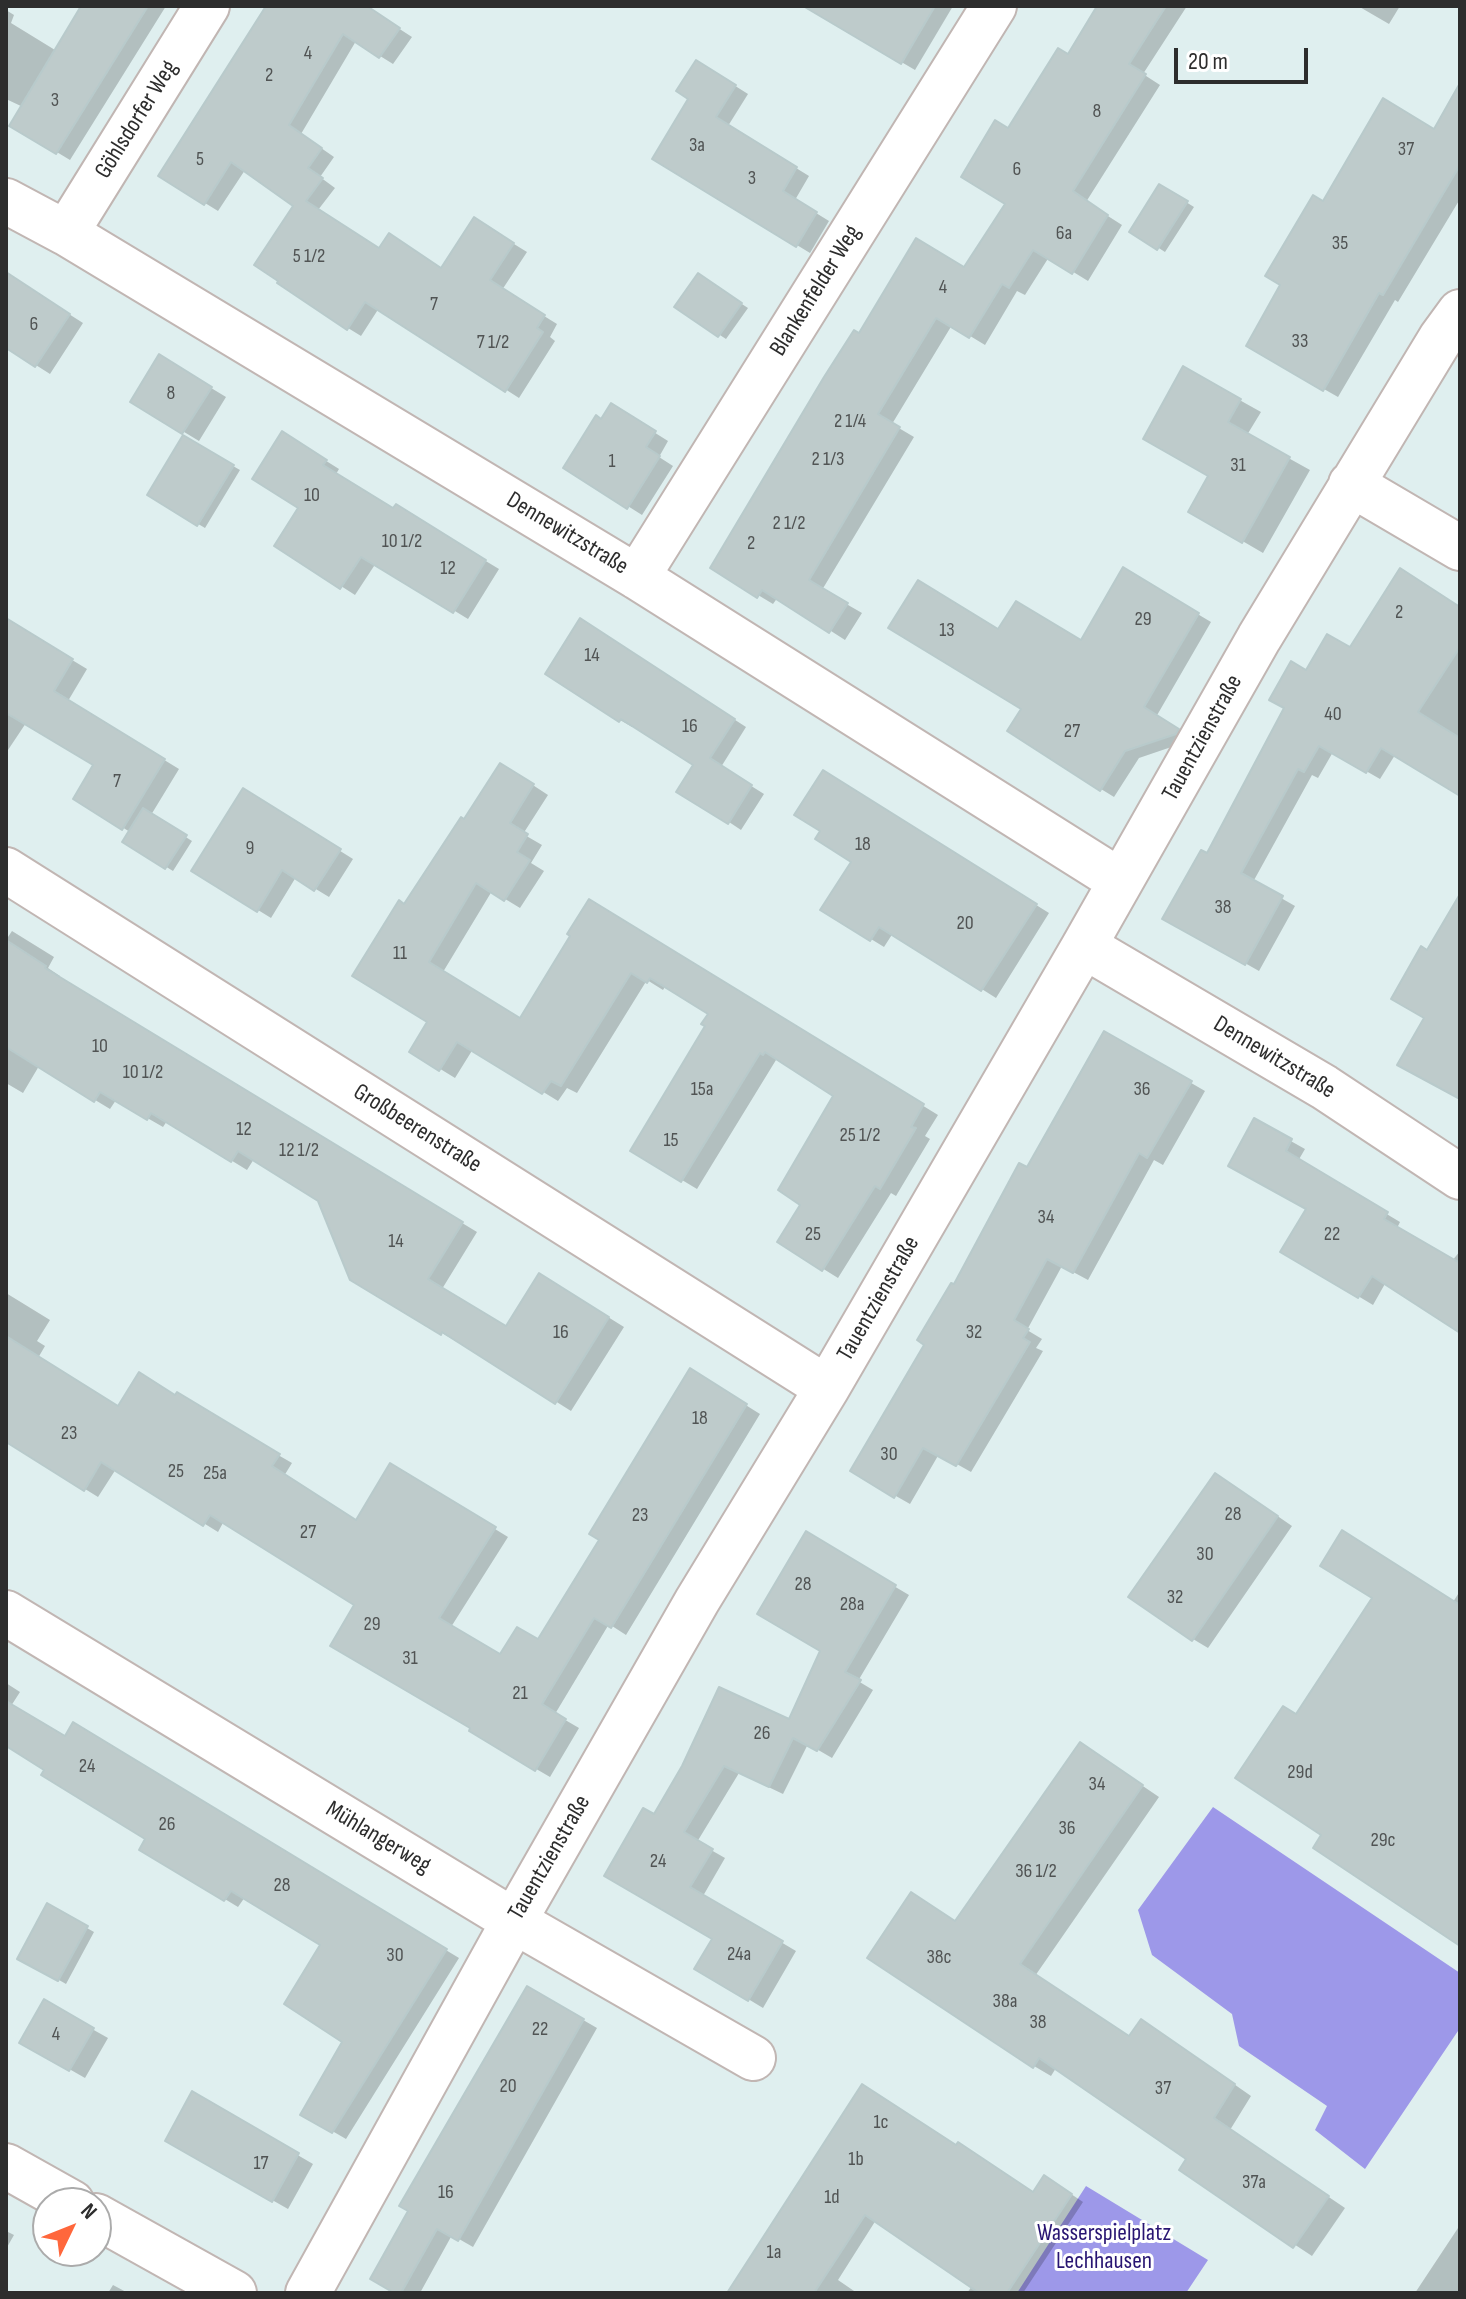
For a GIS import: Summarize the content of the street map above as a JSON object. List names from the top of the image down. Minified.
{"streets":{"street":["Göhlsdorfer Weg","Blankenfelder Weg","Dennewitzstraße","Tauentzienstraße","Großbeerenstraße","Mühlangerweg"]},"crossings":[["Göhlsdorfer Weg","Dennewitzstraße"],["Blankenfelder Weg","Dennewitzstraße"],["Dennewitzstraße","Tauentzienstraße"],["Tauentzienstraße","Großbeerenstraße"],["Tauentzienstraße","Mühlangerweg"]],"parks":["Wasserspielplatz Lechhausen"],"house_numbers":["4","2","3","8","3a","37","5","6","3","6a","35","5 1/2","4","7","6","33","7 1/2","8","2 1/4","2 1/3","1","31","10","2 1/2","10 1/2","2","12","2","29","13","14","40","16","27","7","18","9","38","20","11","10","10 1/2","15a","36","12","25 1/2","15","12 1/2","34","25","22","14","16","32","18","23","30","25","25a","28","23","27","30","28","32","28a","29","31","21","26","24","29d","34","26","36","29c","24","36 1/2","28","24a","30","38c","38a","38","22","4","20","37","1c","1b","17","37a","16","1d","1a"],"scale_bar":"20 m","north":"top right"}
